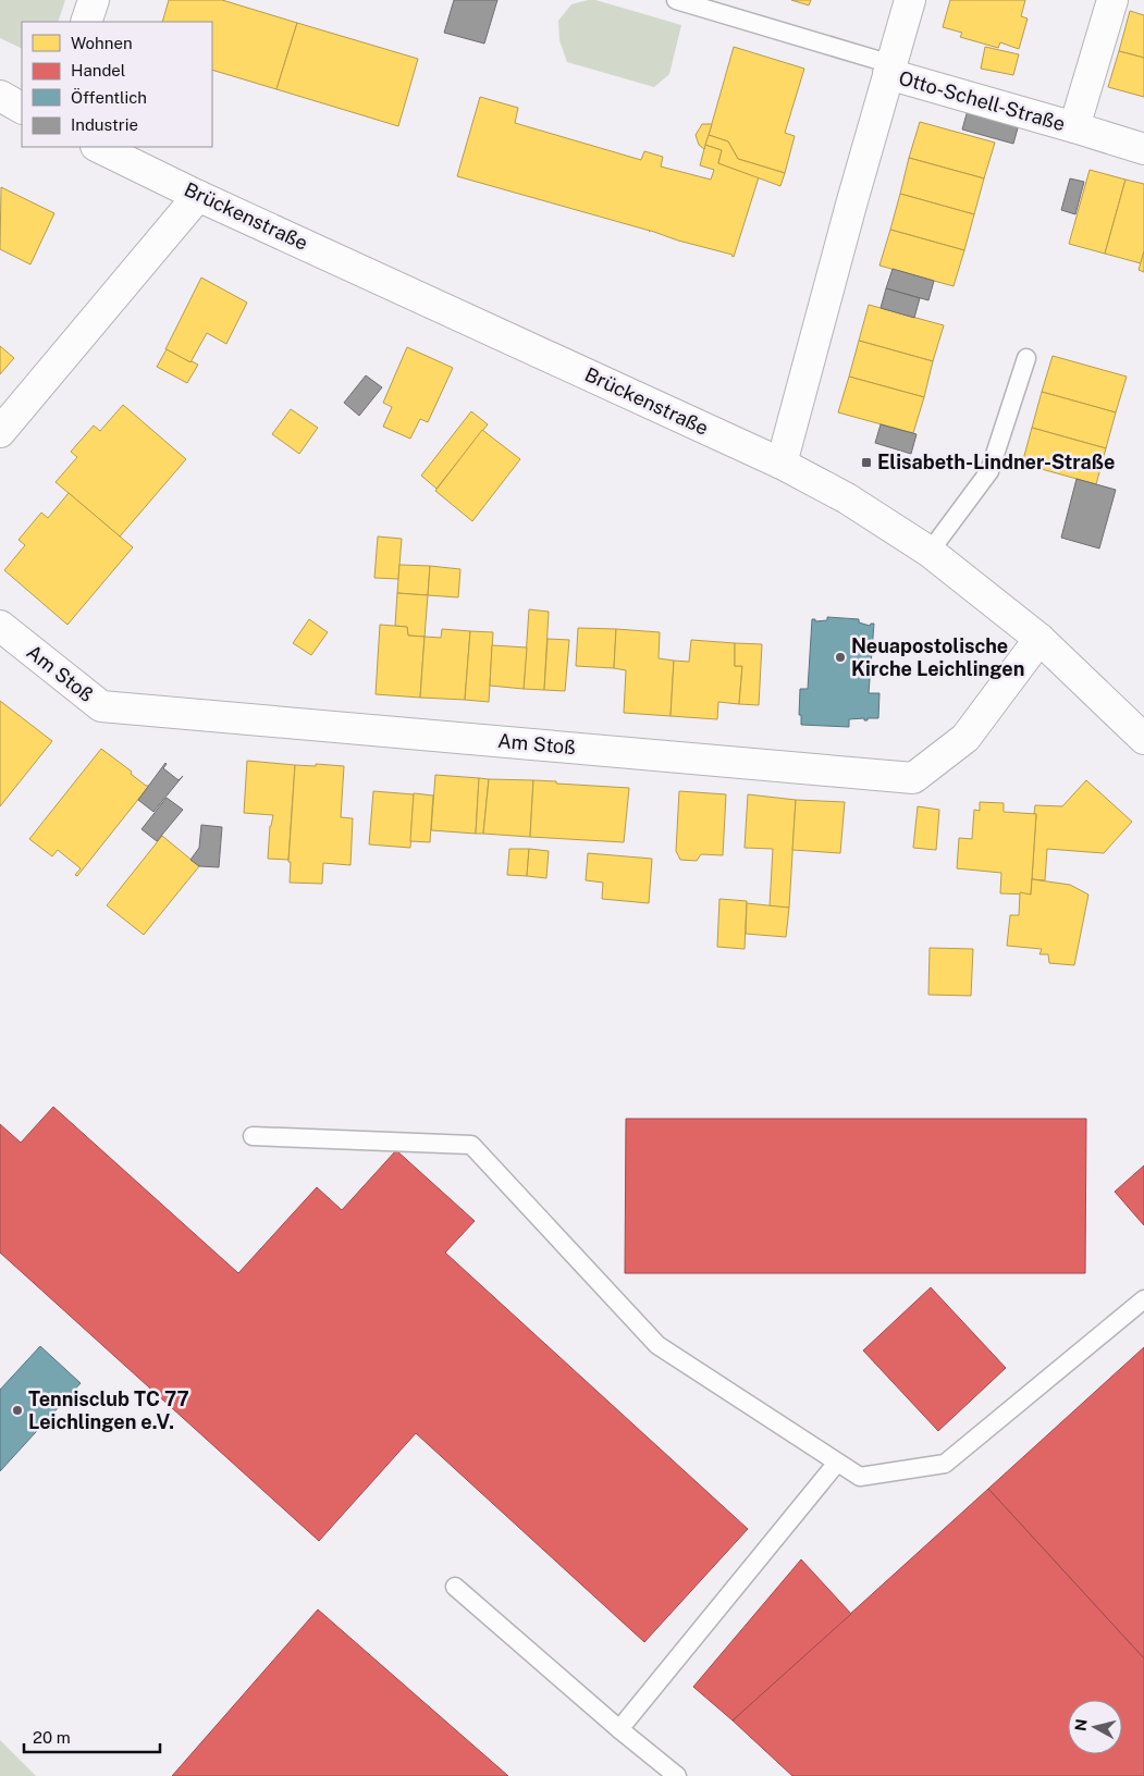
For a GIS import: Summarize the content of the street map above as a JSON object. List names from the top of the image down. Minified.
{"streets":{"street":["Otto-Schell-Straße","Brückenstraße","Am Stoß"]},"crossings":[["Brückenstraße","Am Stoß"]],"places":{"transit":["Elisabeth-Lindner-Straße"],"other":["Neuapostolische Kirche Leichlingen","Tennisclub TC 77 Leichlingen e.V."]},"legend":["Wohnen","Handel","Öffentlich","Industrie"],"scale_bar":"20 m","north":"left"}
